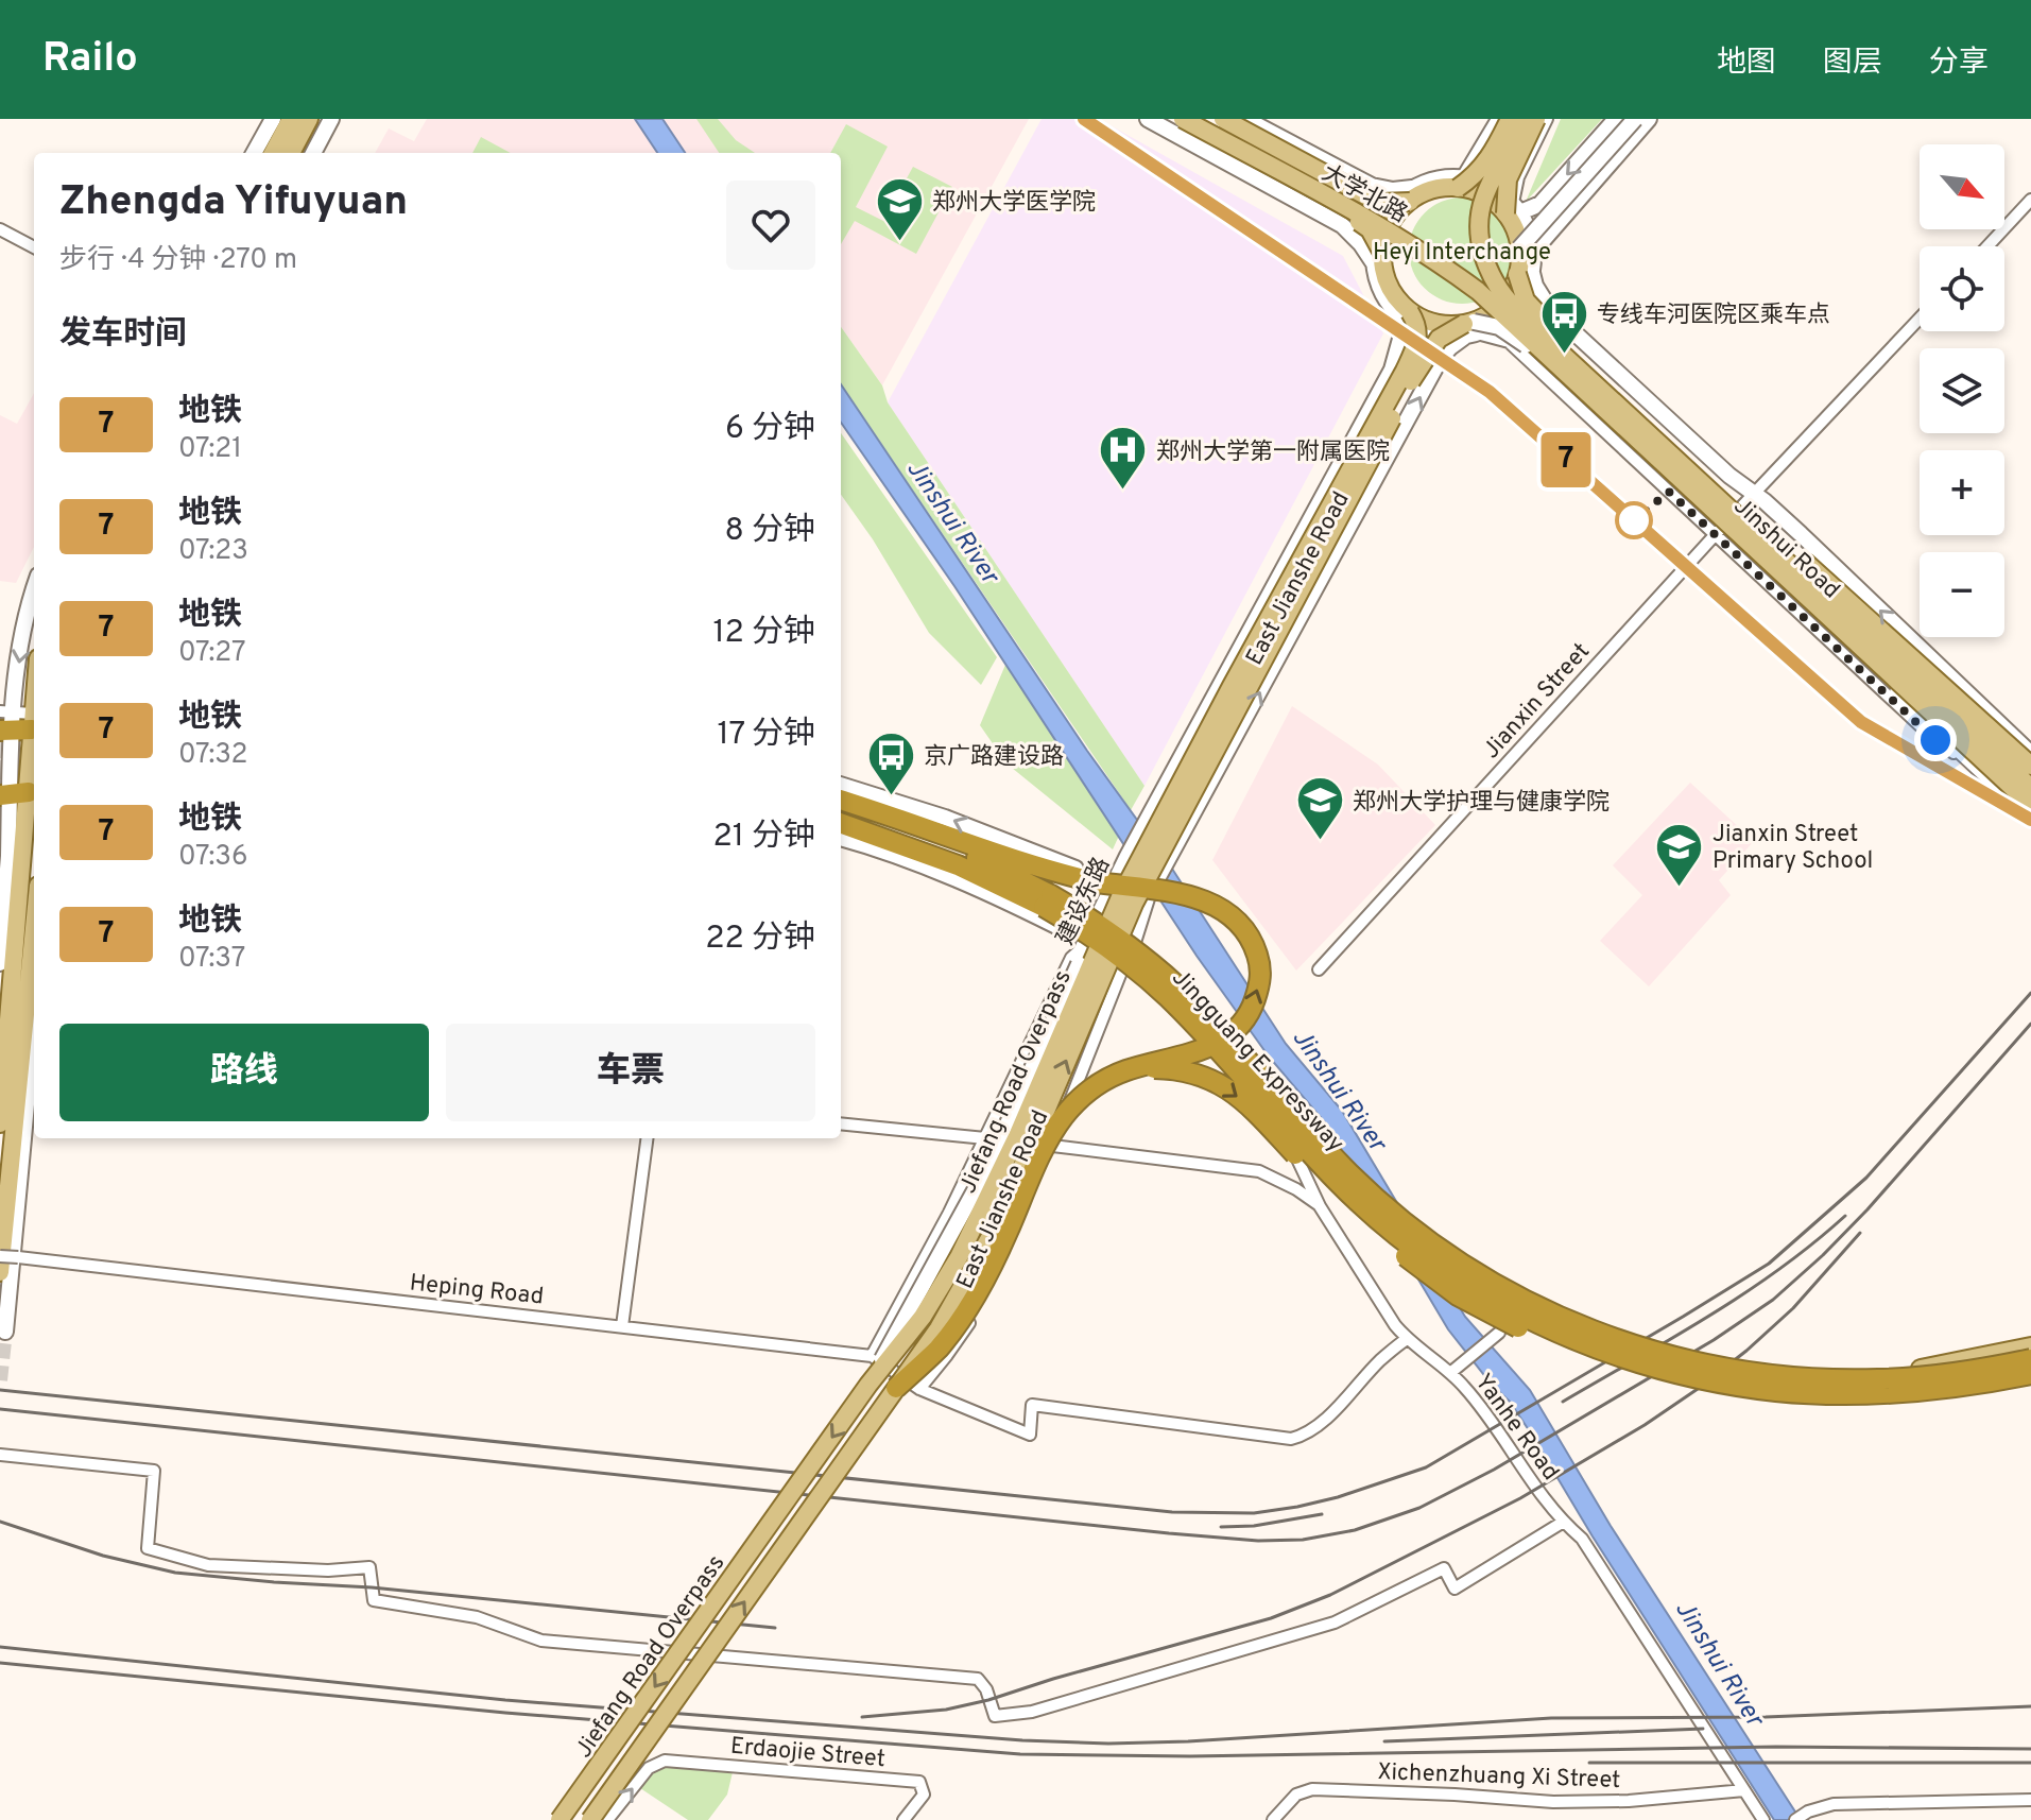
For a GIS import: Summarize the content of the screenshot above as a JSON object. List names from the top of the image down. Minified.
{"streets":{"highway":["Jingguang Expressway"],"main road":["大学北路","Jinshui Road","Jiefang Road Overpass"],"street":["East Jianshe Road","Jianxin Street","建设东路","Heping Road","Yanhe Road","Erdaojie Street","Xichenzhuang Xi Street"]},"crossings":[["大学北路","Jinshui Road"],["East Jianshe Road","建设东路"],["East Jianshe Road","Jiefang Road Overpass"],["East Jianshe Road","Heping Road"],["建设东路","Jiefang Road Overpass"],["Heping Road","Yanhe Road"],["Yanhe Road","Xichenzhuang Xi Street"]],"water":["Jinshui River"],"parks":["Heyi Interchange"],"places":{"school or university":["郑州大学医学院","郑州大学护理与健康学院","Jianxin Street Primary School"],"bus stop":["专线车河医院区乘车点","京广路建设路"],"hospital":["郑州大学第一附属医院"]},"lines":["metro line 7"],"north":"bottom right","page":{"header":"Railo","nav":["地图","图层","分享"],"on_map":"7","map_buttons":["+","−"],"heading":[["Zhengda Yifuyuan","步行 · 4 分钟 · 270 m"],"发车时间"],"list":[{"mark":"7","name":"地铁","note":"07:21","value":"6 分钟"},{"mark":"7","name":"地铁","note":"07:23","value":"8 分钟"},{"mark":"7","name":"地铁","note":"07:27","value":"12 分钟"},{"mark":"7","name":"地铁","note":"07:32","value":"17 分钟"},{"mark":"7","name":"地铁","note":"07:36","value":"21 分钟"},{"mark":"7","name":"地铁","note":"07:37","value":"22 分钟"}],"buttons":["路线","车票"]}}
